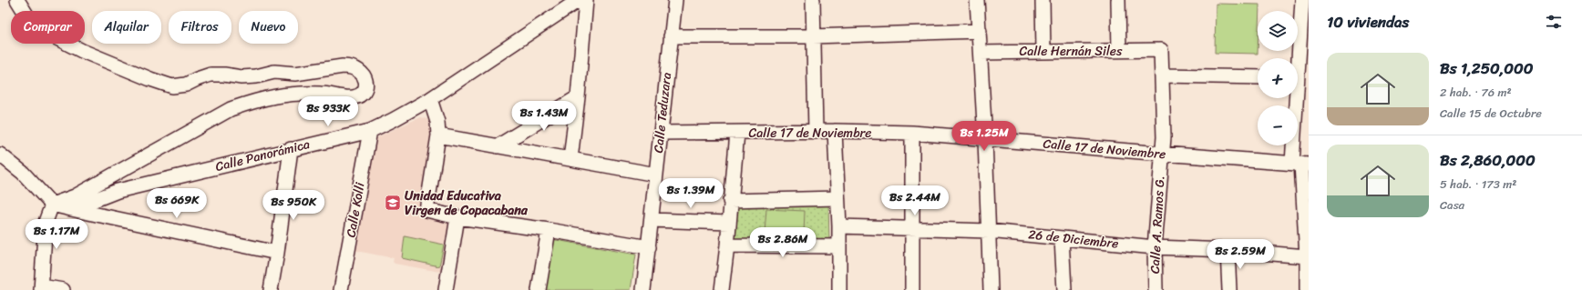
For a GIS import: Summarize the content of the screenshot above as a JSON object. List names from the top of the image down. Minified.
{"streets":{"street":["Calle Hernán Siles","Calle Teduzara","Calle 17 de Noviembre","Calle Panorámica","Calle Kolli","Calle A. Ramos G.","26 de Diciembre"]},"crossings":[["Calle Hernán Siles","Calle A. Ramos G."],["Calle Teduzara","Calle 17 de Noviembre"],["Calle 17 de Noviembre","Calle A. Ramos G."],["Calle Panorámica","Calle Kolli"],["Calle A. Ramos G.","26 de Diciembre"]],"places":{"school or university":["Unidad Educativa Virgen de Copacabana"]},"page":{"heading":"10 viviendas","map_buttons":["+","−"],"chip":["Comprar","Alquilar","Filtros","Nuevo"],"list":[{"name":"Bs 1,250,000","note":"2 hab. · 76 m² · Calle 15 de Octubre"},{"name":"Bs 2,860,000","note":"5 hab. · 173 m² · Casa"}],"price":["Bs 933K","Bs 1.43M","Bs 1.25M","Bs 1.39M","Bs 2.44M","Bs 669K","Bs 950K","Bs 1.17M","Bs 2.86M","Bs 2.59M"]}}
